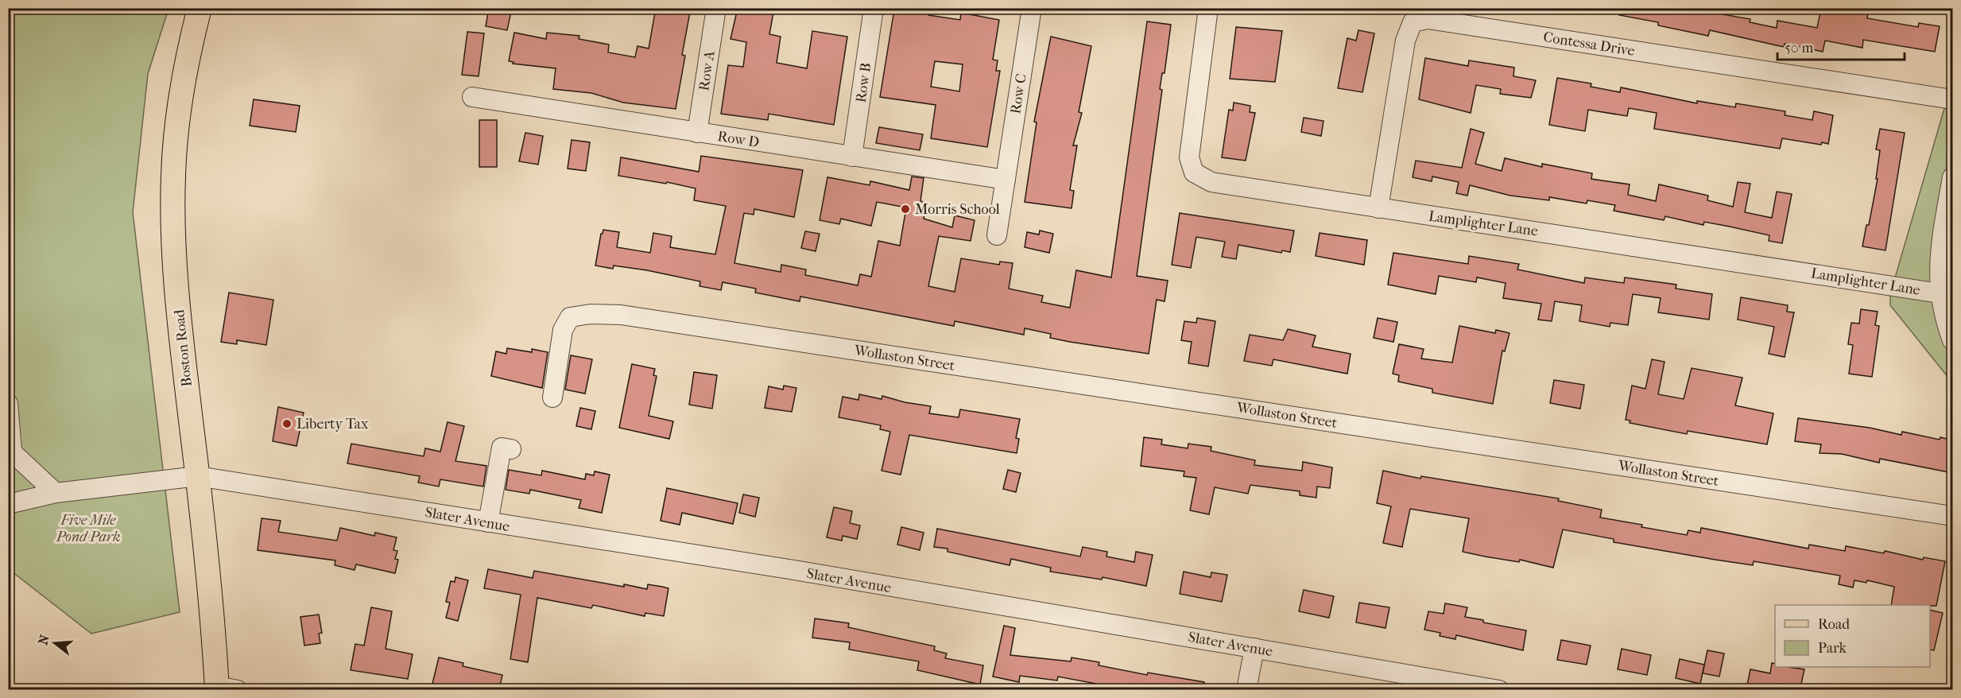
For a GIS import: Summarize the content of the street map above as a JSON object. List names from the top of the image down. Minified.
{"streets":{"main road":["Boston Road"],"street":["Contessa Drive","Row A","Row B","Row C","Row D","Lamplighter Lane","Wollaston Street","Slater Avenue"]},"crossings":[["Contessa Drive","Lamplighter Lane"],["Row A","Row D"],["Row B","Row D"],["Row C","Row D"],["Boston Road","Slater Avenue"]],"parks":["Five Mile Pond Park"],"places":["Morris School","Liberty Tax"],"legend":["Road","Park"],"scale_bar":"50 m","north":"left"}
